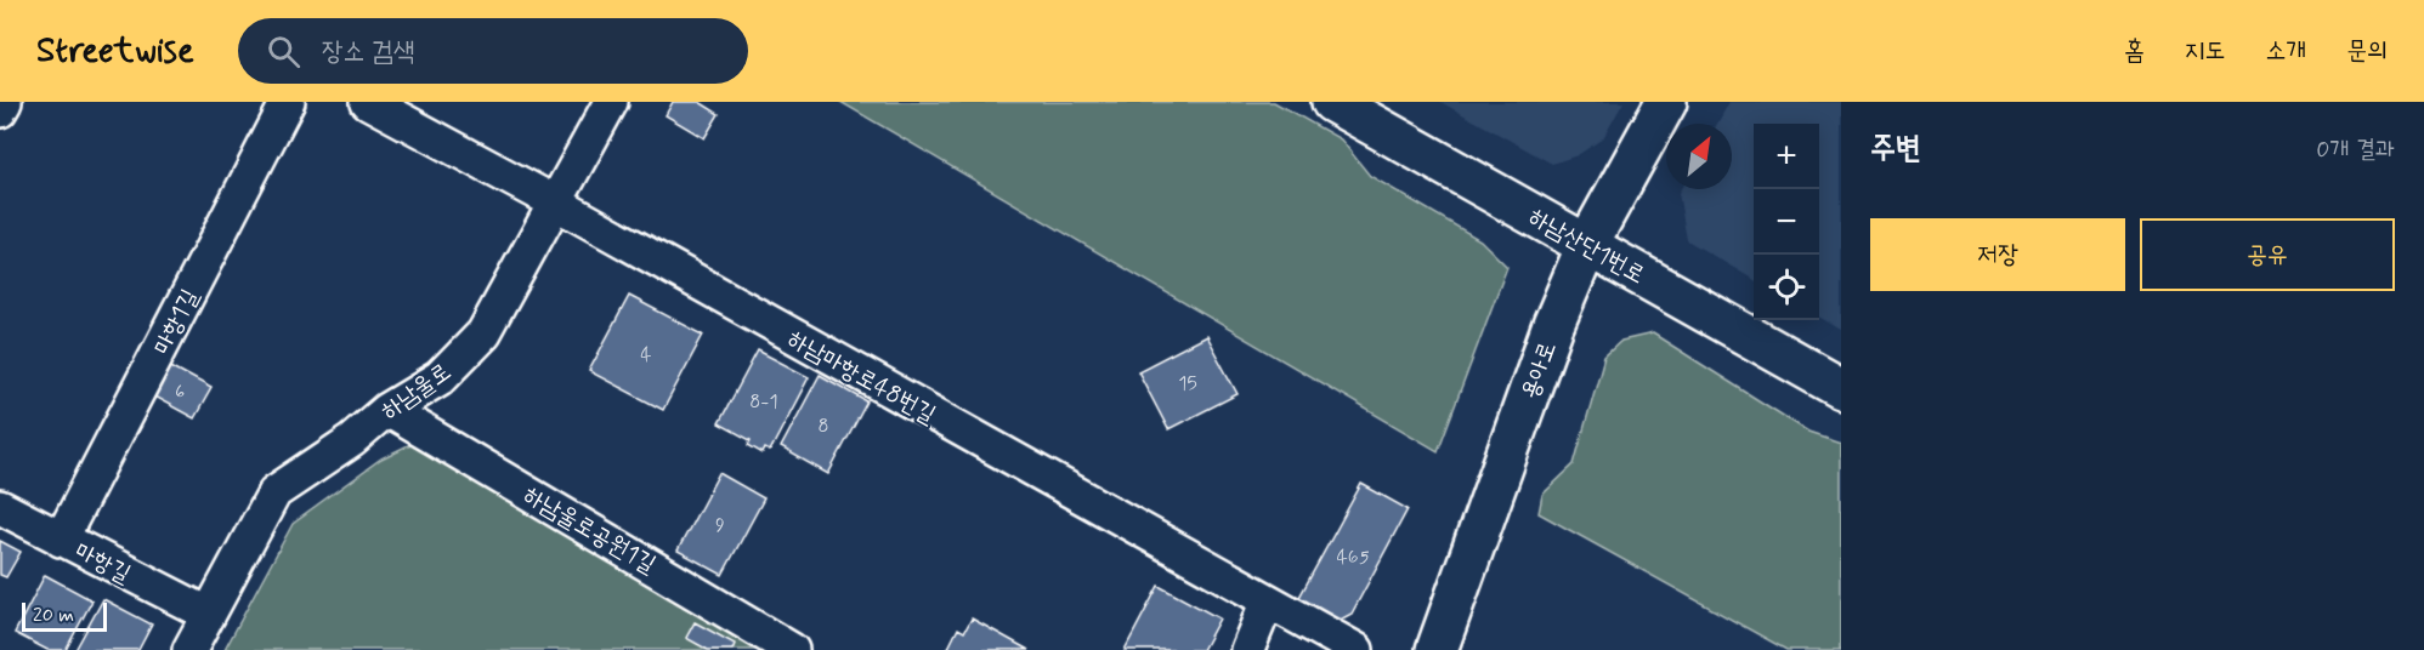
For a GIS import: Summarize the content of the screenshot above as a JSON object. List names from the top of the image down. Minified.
{"streets":{"street":["하남산단1번로","마항1길","용아로","하남마항로48번길","하남울로","하남울로공원1길","마항길"]},"crossings":[["하남산단1번로","용아로"],["마항1길","마항길"],["하남마항로48번길","하남울로"],["하남울로","하남울로공원1길"],["하남울로","마항길"]],"house_numbers":["4","15","6","8-1","8","9","465"],"scale_bar":"20 m","north":"top right","page":{"header":"Streetwise","search":"장소 검색","nav":["홈","지도","소개","문의"],"heading":["주변","0개 결과"],"map_buttons":["+","−"],"buttons":["저장","공유"],"scale":"20 m"}}
